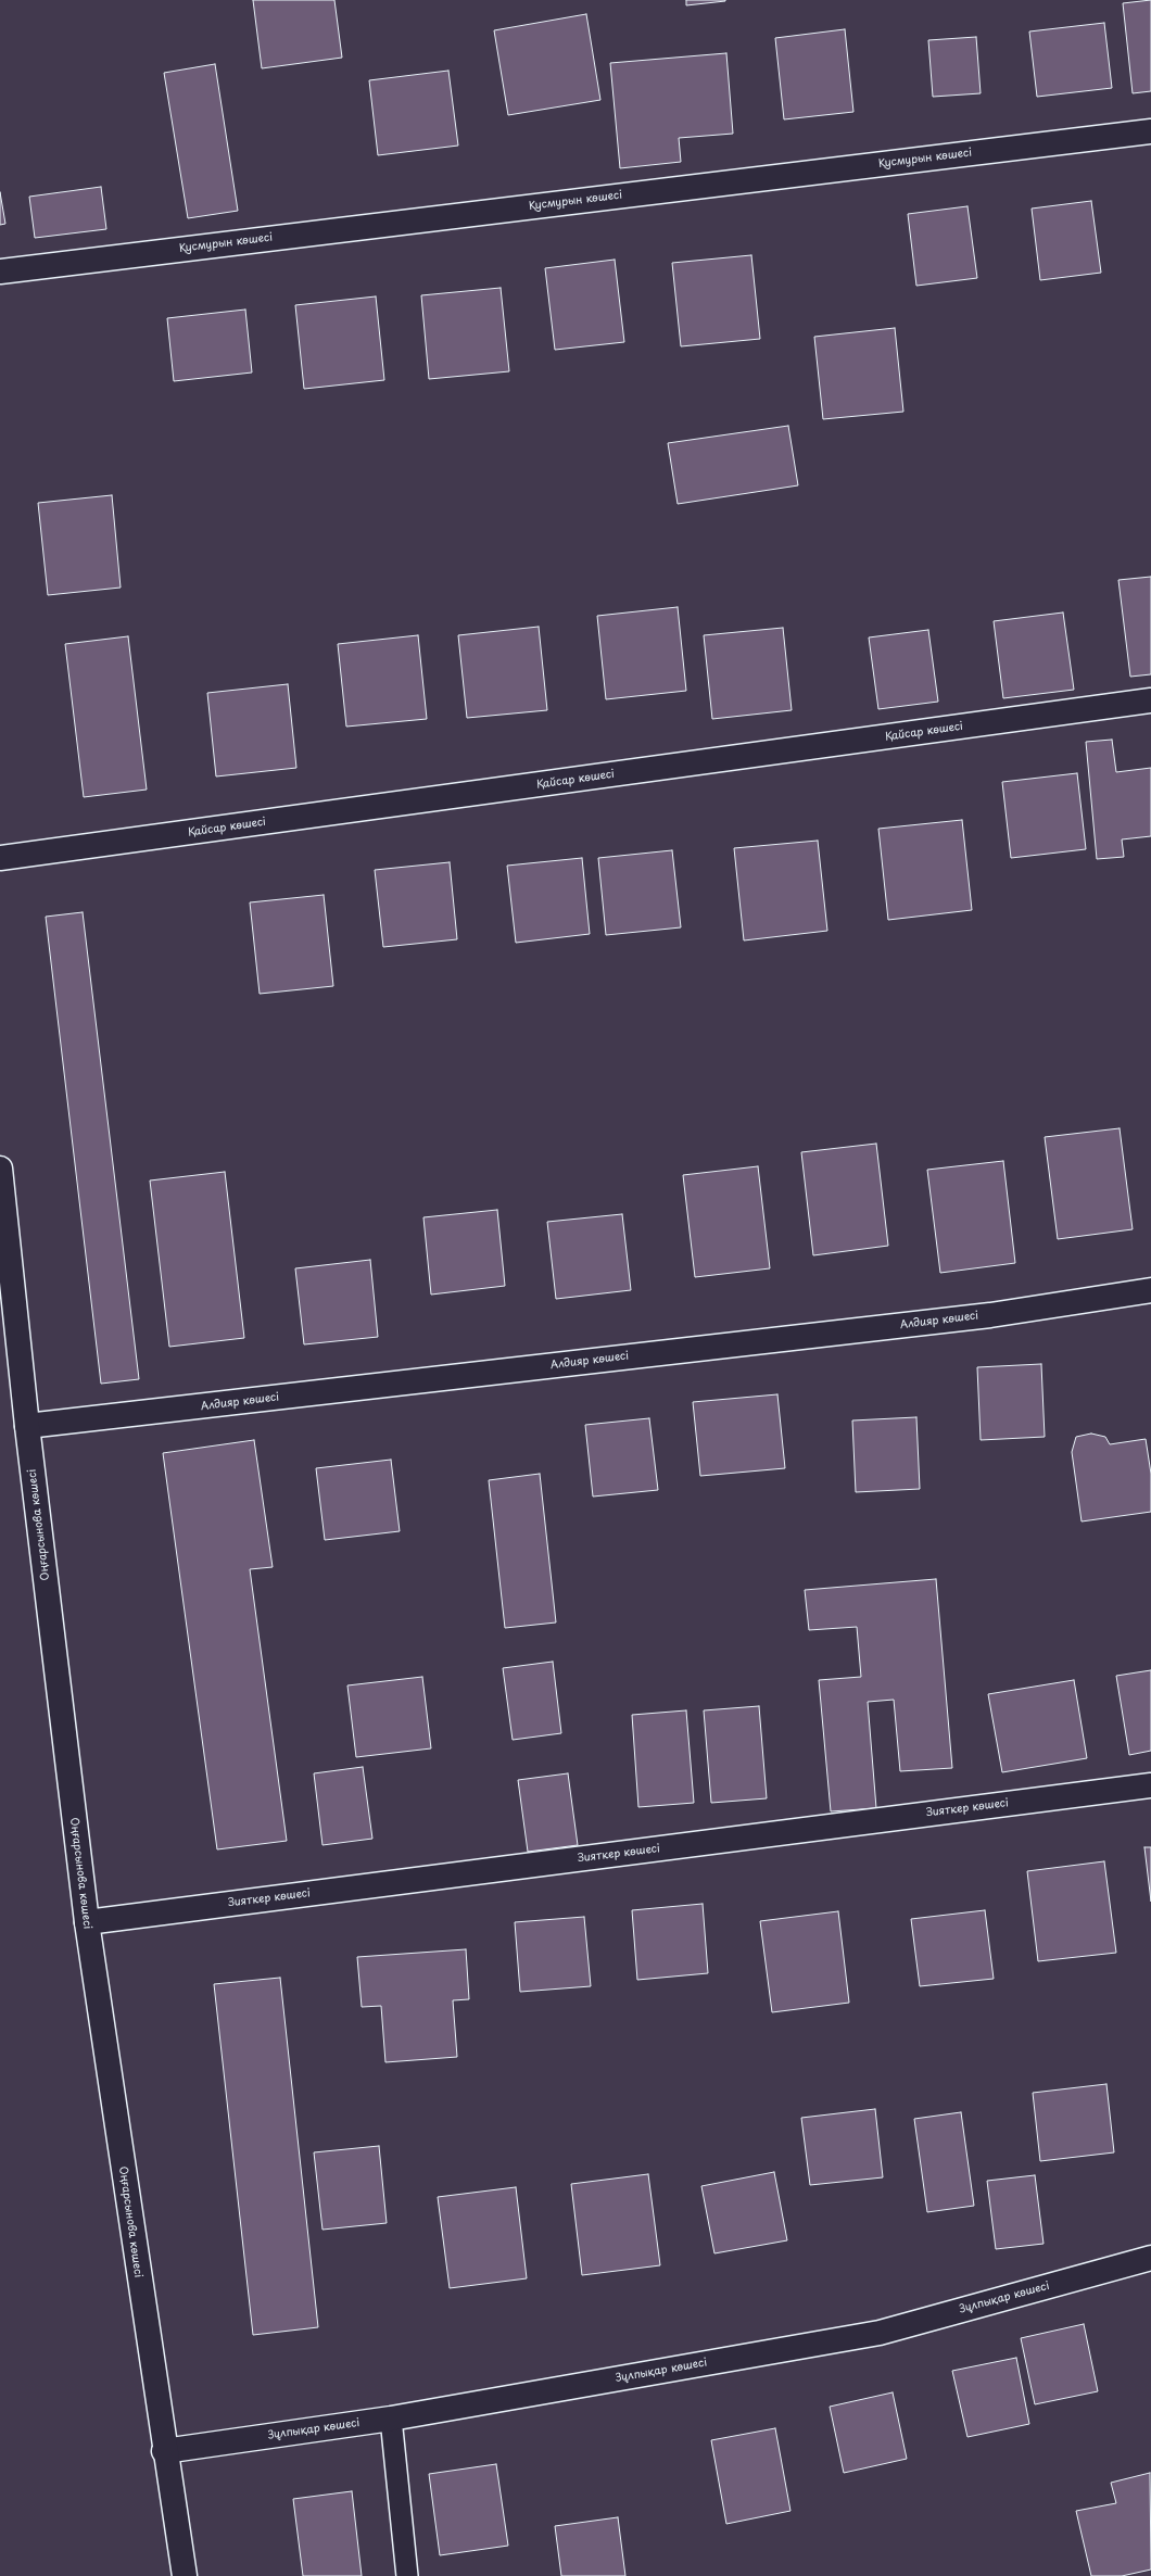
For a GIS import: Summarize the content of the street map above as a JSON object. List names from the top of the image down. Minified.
{"streets":{"street":["Қусмурын көшесі","Қайсар көшесі","Алдияр көшесі","Оңғарсынова көшесі","Зияткер көшесі","Зұлпықар көшесі"]},"crossings":[["Алдияр көшесі","Оңғарсынова көшесі"],["Оңғарсынова көшесі","Зияткер көшесі"],["Оңғарсынова көшесі","Зұлпықар көшесі"]]}
